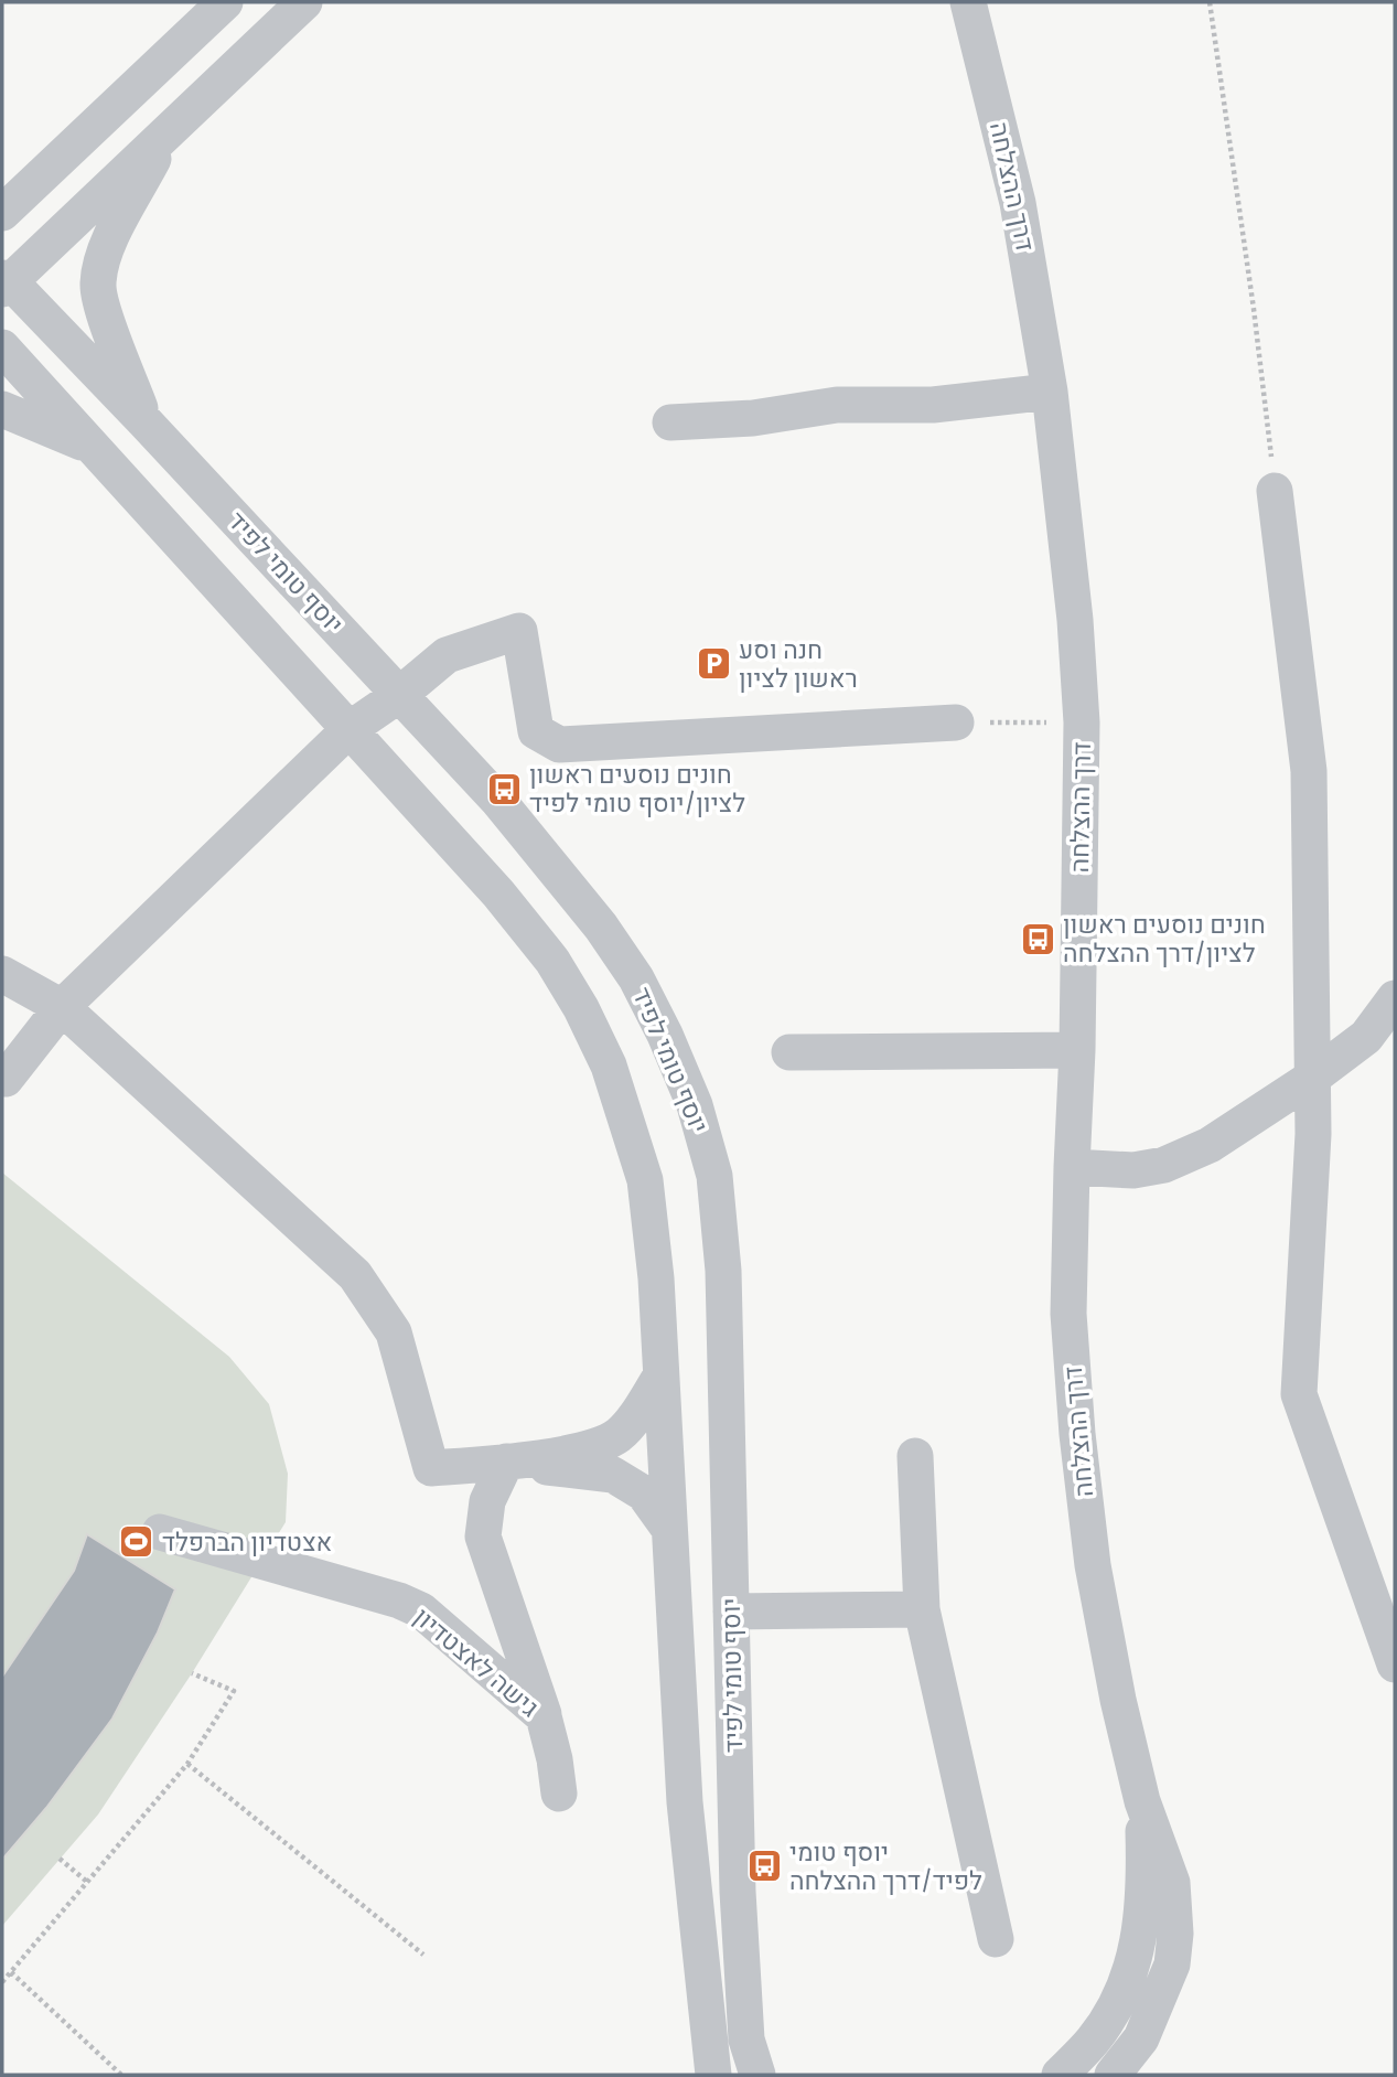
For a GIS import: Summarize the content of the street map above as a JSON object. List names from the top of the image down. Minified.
{"streets":{"street":["דרך ההצלחה","יוסף טומי לפיד","גישה לאצטדיון"]},"places":{"parking":["חנה וסע ראשון לציון"],"bus stop":["חונים נוסעים ראשון לציון/יוסף טומי לפיד","חונים נוסעים ראשון לציון/דרך ההצלחה","יוסף טומי לפיד/דרך ההצלחה"],"sports":["אצטדיון הברפלד"]}}
